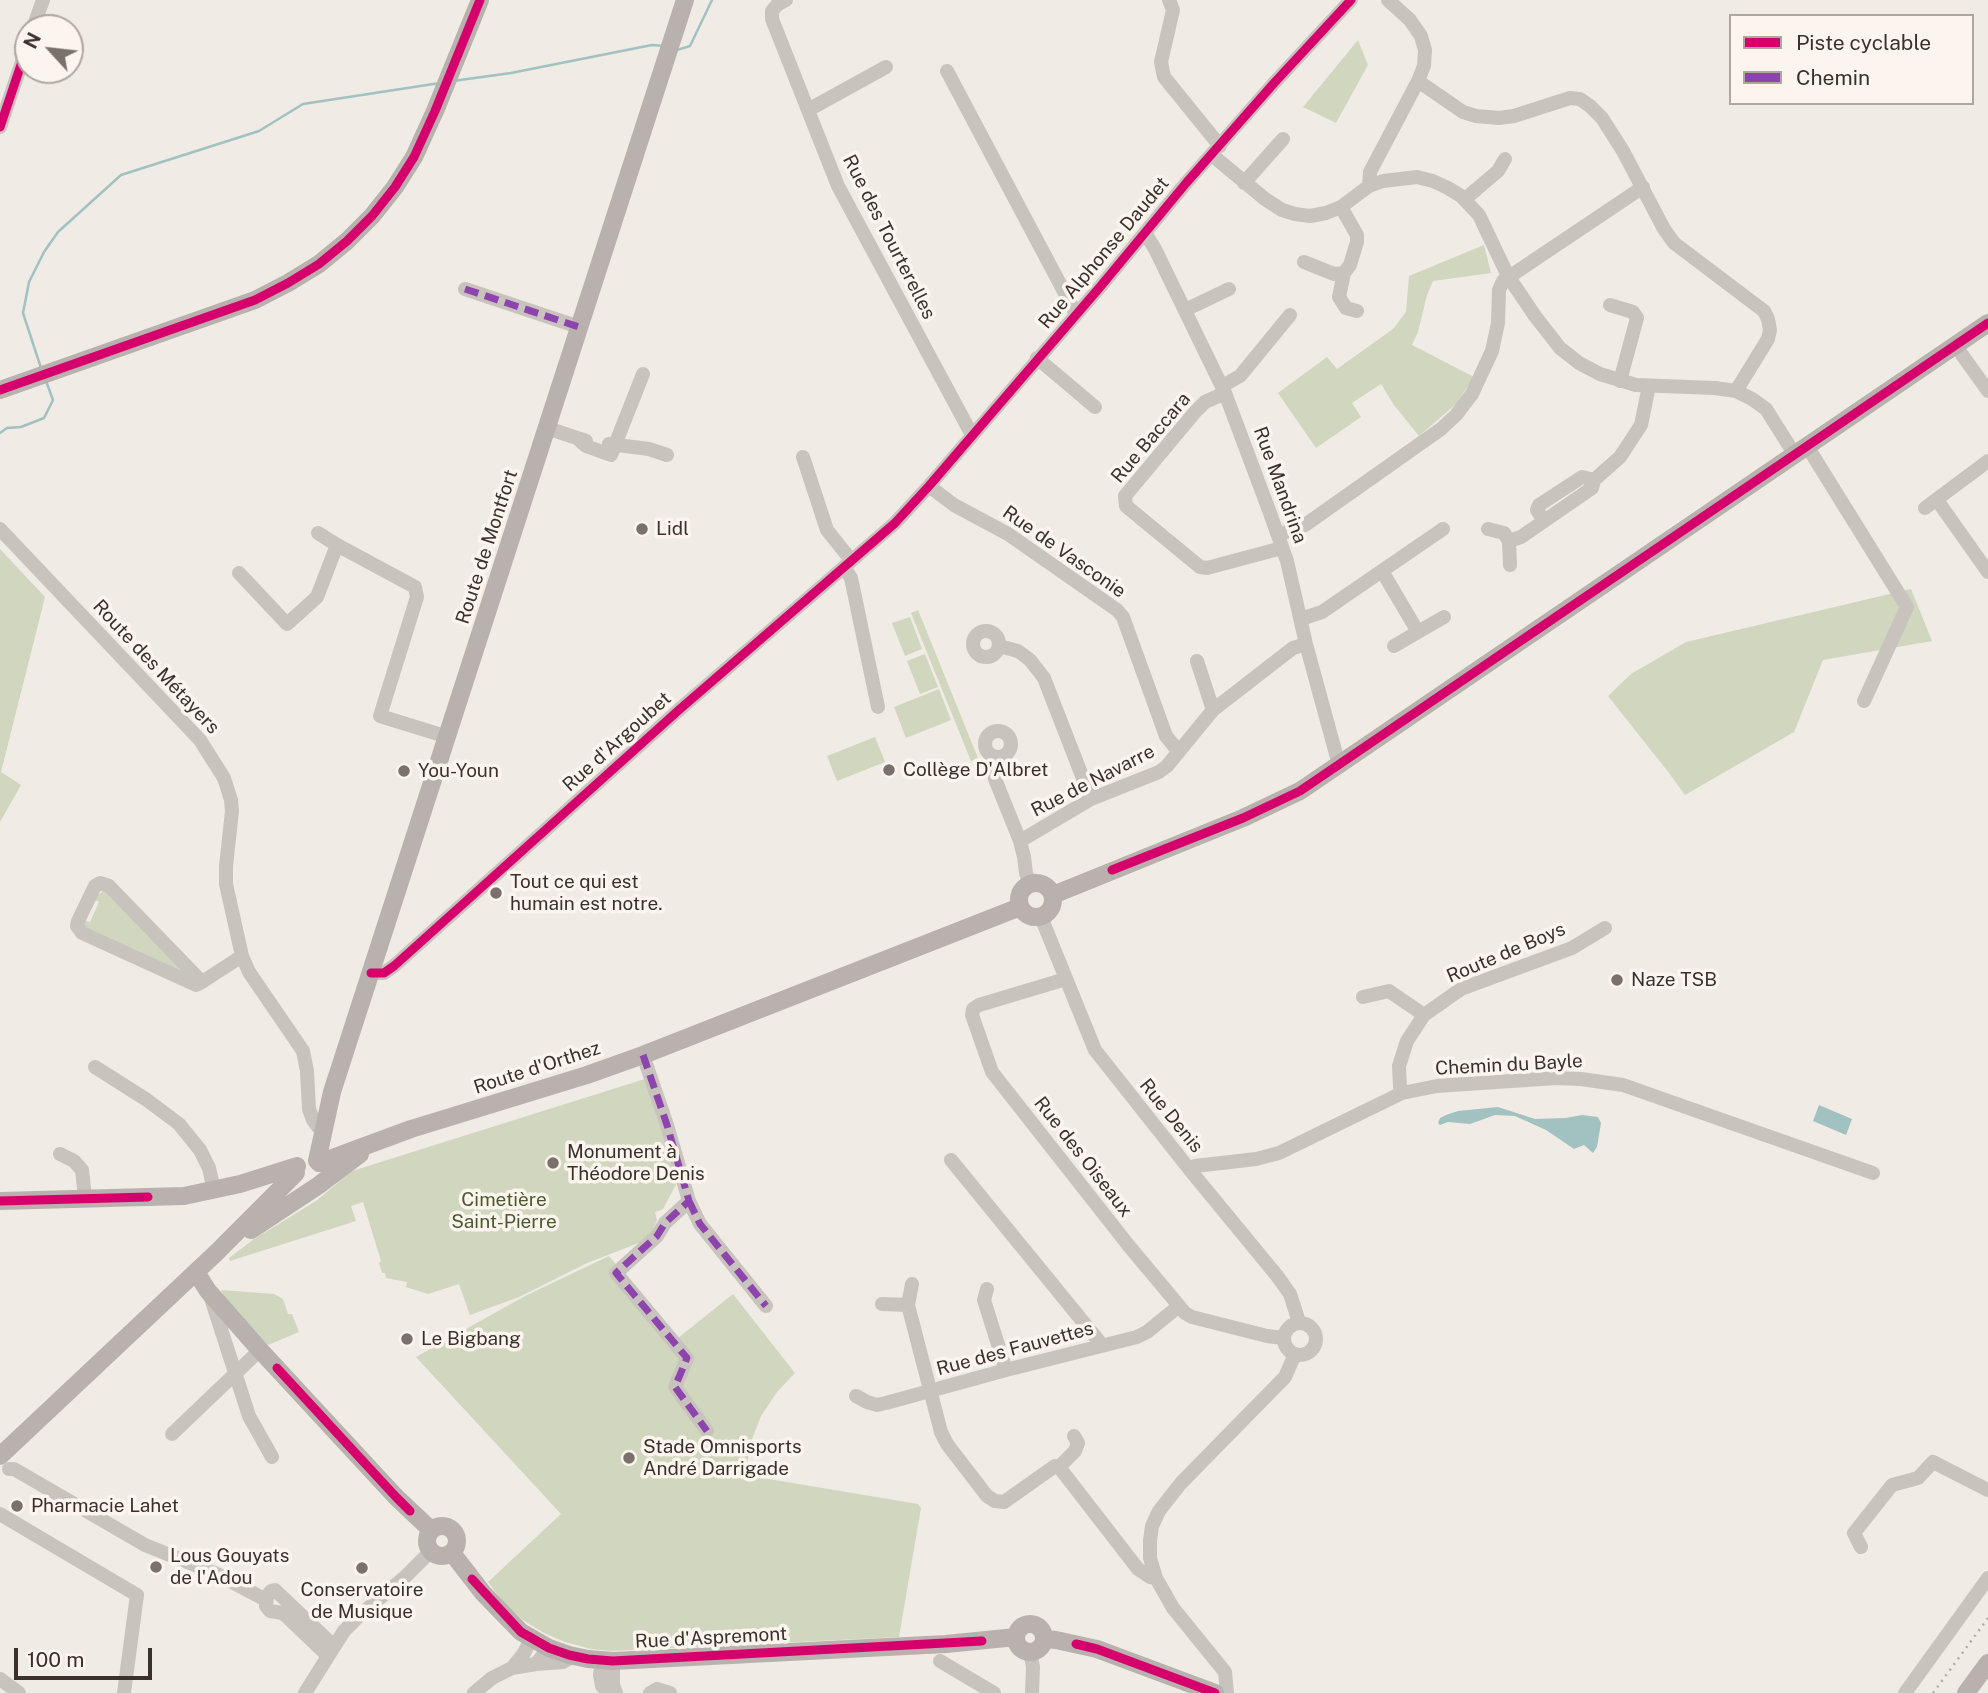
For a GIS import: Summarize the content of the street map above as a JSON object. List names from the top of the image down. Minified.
{"streets":{"main road":["Route de Montfort","Route d'Orthez","Rue d'Aspremont"],"street":["Rue des Tourterelles","Rue Alphonse Daudet","Rue Baccara","Rue Mandrina","Rue de Vasconie","Route des Métayers","Rue d'Argoubet","Rue de Navarre","Route de Boys","Chemin du Bayle","Rue Denis","Rue des Oiseaux","Rue des Fauvettes"]},"crossings":[["Rue des Tourterelles","Rue Alphonse Daudet"],["Rue Alphonse Daudet","Rue Mandrina"],["Rue Alphonse Daudet","Rue de Vasconie"],["Rue Alphonse Daudet","Rue d'Argoubet"],["Rue Baccara","Rue Mandrina"],["Rue Mandrina","Rue de Navarre"],["Route de Montfort","Route des Métayers"],["Route de Montfort","Rue d'Argoubet"],["Route de Montfort","Route d'Orthez"],["Rue de Vasconie","Rue de Navarre"],["Route de Boys","Chemin du Bayle"],["Chemin du Bayle","Rue Denis"],["Route d'Orthez","Rue Denis"],["Rue Denis","Rue des Oiseaux"],["Rue des Oiseaux","Rue des Fauvettes"]],"parks":["Cimetière Saint-Pierre"],"places":["Lidl","Collège D'Albret","You-Youn","Tout ce qui est humain est notre.","Naze TSB","Monument à Théodore Denis","Le Bigbang","Stade Omnisports André Darrigade","Pharmacie Lahet","Lous Gouyats de l'Adou","Conservatoire de Musique"],"legend":["Piste cyclable","Chemin"],"scale_bar":"100 m","north":"top left"}
